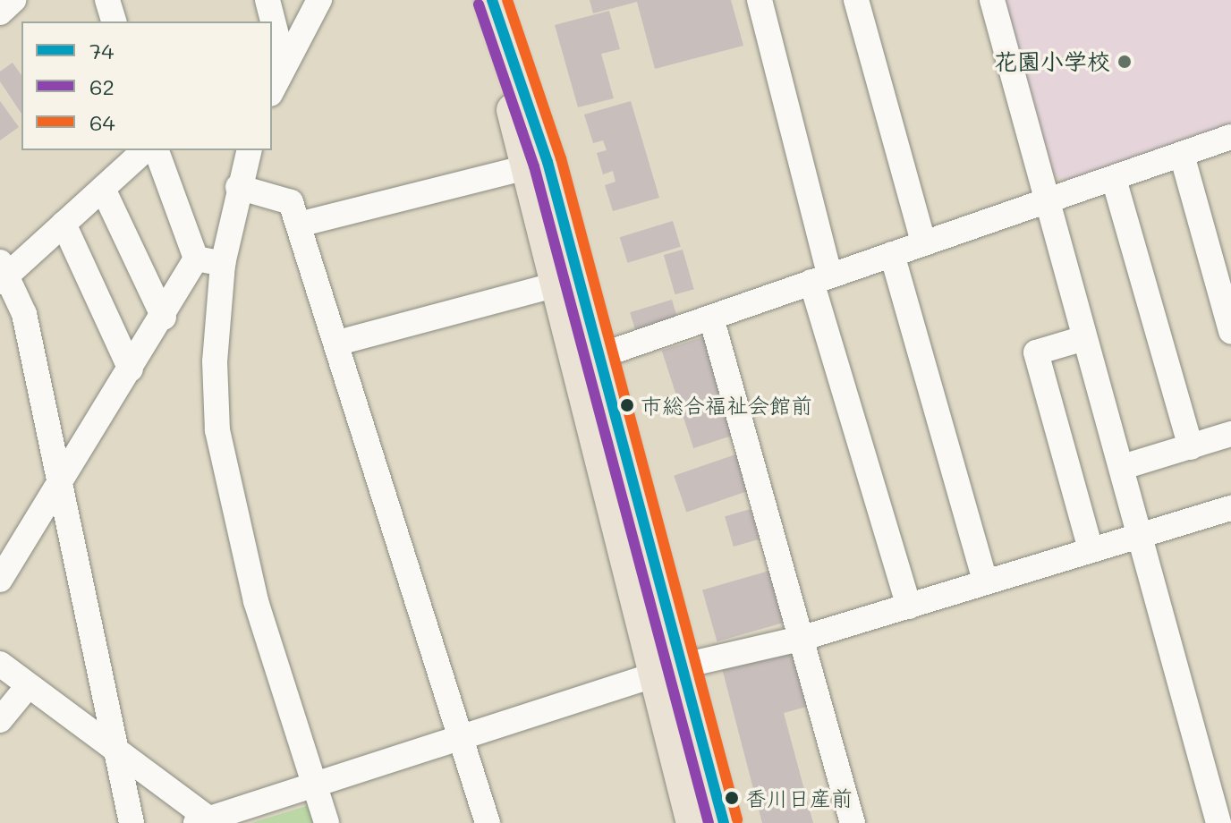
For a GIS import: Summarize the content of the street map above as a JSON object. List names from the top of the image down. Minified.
{"places":["花園小学校","市総合福祉会館前","香川日産前"],"lines":["transit line 74","transit line 64","transit line 62"],"legend":["74","62","64"]}
